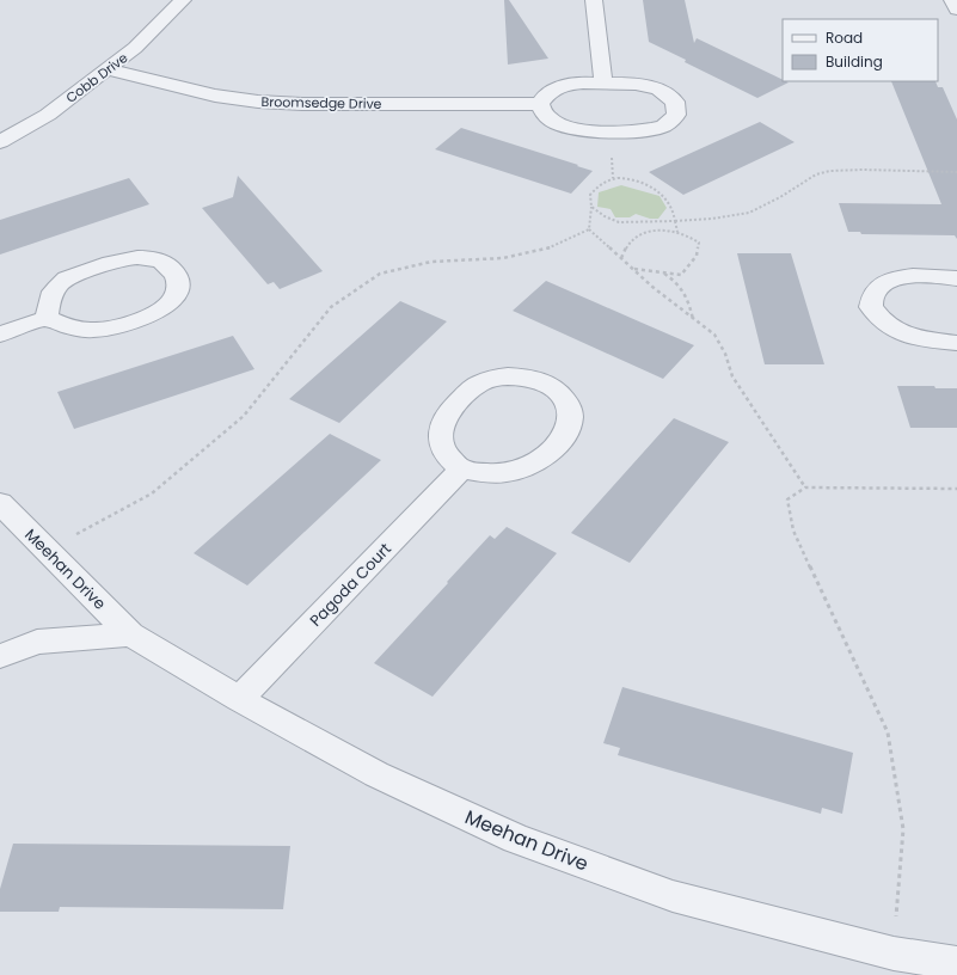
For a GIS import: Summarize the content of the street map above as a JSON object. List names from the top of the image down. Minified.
{"streets":{"street":["Cobb Drive","Broomsedge Drive","Meehan Drive","Pagoda Court"]},"crossings":[["Cobb Drive","Broomsedge Drive"],["Meehan Drive","Pagoda Court"]],"legend":["Road","Building"]}
